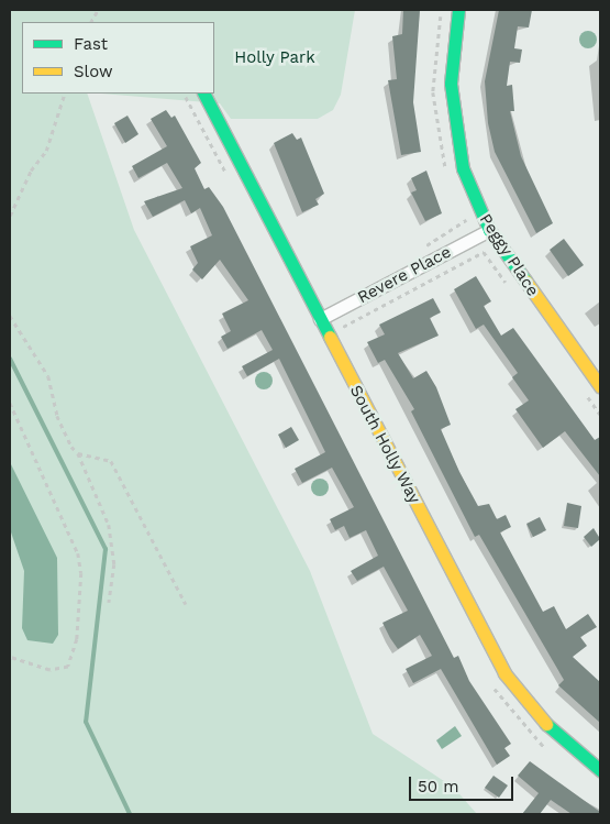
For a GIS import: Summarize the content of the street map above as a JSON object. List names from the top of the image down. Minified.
{"streets":{"street":["Peggy Place","Revere Place","South Holly Way"]},"crossings":[["Peggy Place","Revere Place"],["Revere Place","South Holly Way"]],"parks":["Holly Park"],"legend":["Fast","Slow"],"scale_bar":"50 m"}
